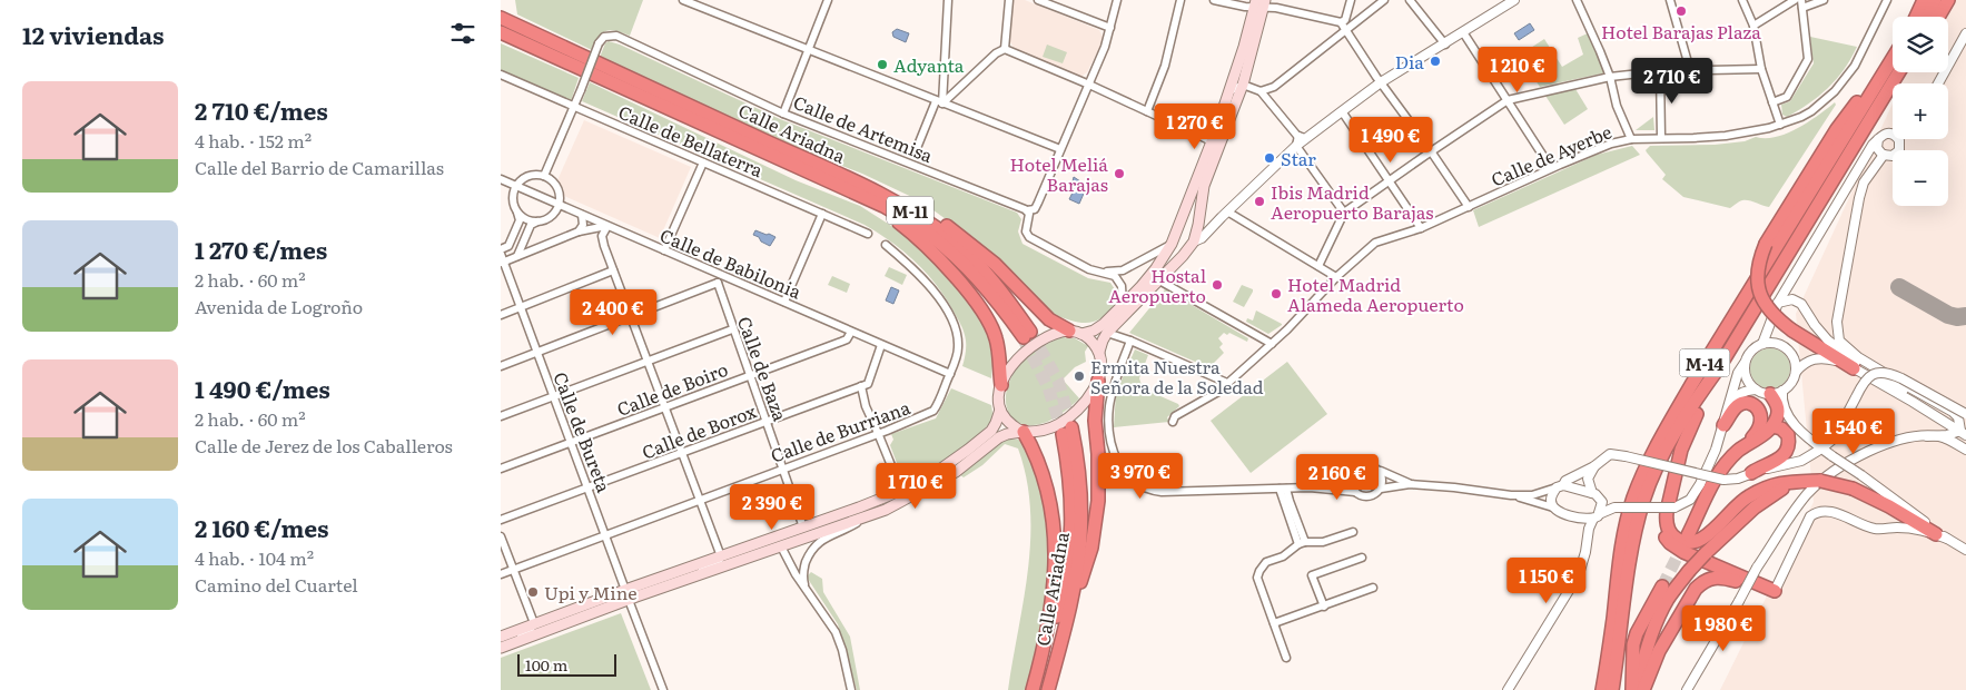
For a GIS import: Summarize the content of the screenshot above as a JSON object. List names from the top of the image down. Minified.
{"streets":{"highway":["Calle Ariadna","M-11","M-14"],"street":["Calle de Artemisa","Calle de Bellaterra","Calle de Ayerbe","Calle de Babilonia","Calle de Baza","Calle de Boiro","Calle de Borox","Calle de Burriana","Calle de Bureta"]},"crossings":[["Calle de Artemisa","Calle de Bellaterra"],["Calle de Babilonia","Calle de Boiro"],["Calle de Babilonia","Calle de Burriana"],["Calle de Baza","Calle de Boiro"],["Calle de Baza","Calle de Borox"],["Calle de Baza","Calle de Burriana"],["Calle de Boiro","Calle de Bureta"],["Calle de Borox","Calle de Bureta"],["Calle de Burriana","Calle de Bureta"]],"places":["Hotel Barajas Plaza","Dia","Adyanta","Star","Hotel Meliá Barajas","Ibis Madrid Aeropuerto Barajas","Hostal Aeropuerto","Hotel Madrid Alameda Aeropuerto","Ermita Nuestra Señora de la Soledad","Upi y Mine"],"scale_bar":"100 m","page":{"heading":"12 viviendas","map_buttons":["+","−"],"price":["1 210 €","2 710 €","1 270 €","1 490 €","2 400 €","1 540 €","3 970 €","2 160 €","1 710 €","2 390 €","1 150 €","1 980 €"],"list":[{"name":"2 710 €/mes","note":"4 hab. · 152 m² · Calle del Barrio de Camarillas"},{"name":"1 270 €/mes","note":"2 hab. · 60 m² · Avenida de Logroño"},{"name":"1 490 €/mes","note":"2 hab. · 60 m² · Calle de Jerez de los Caballeros"},{"name":"2 160 €/mes","note":"4 hab. · 104 m² · Camino del Cuartel"}],"scale":"100 m"}}
